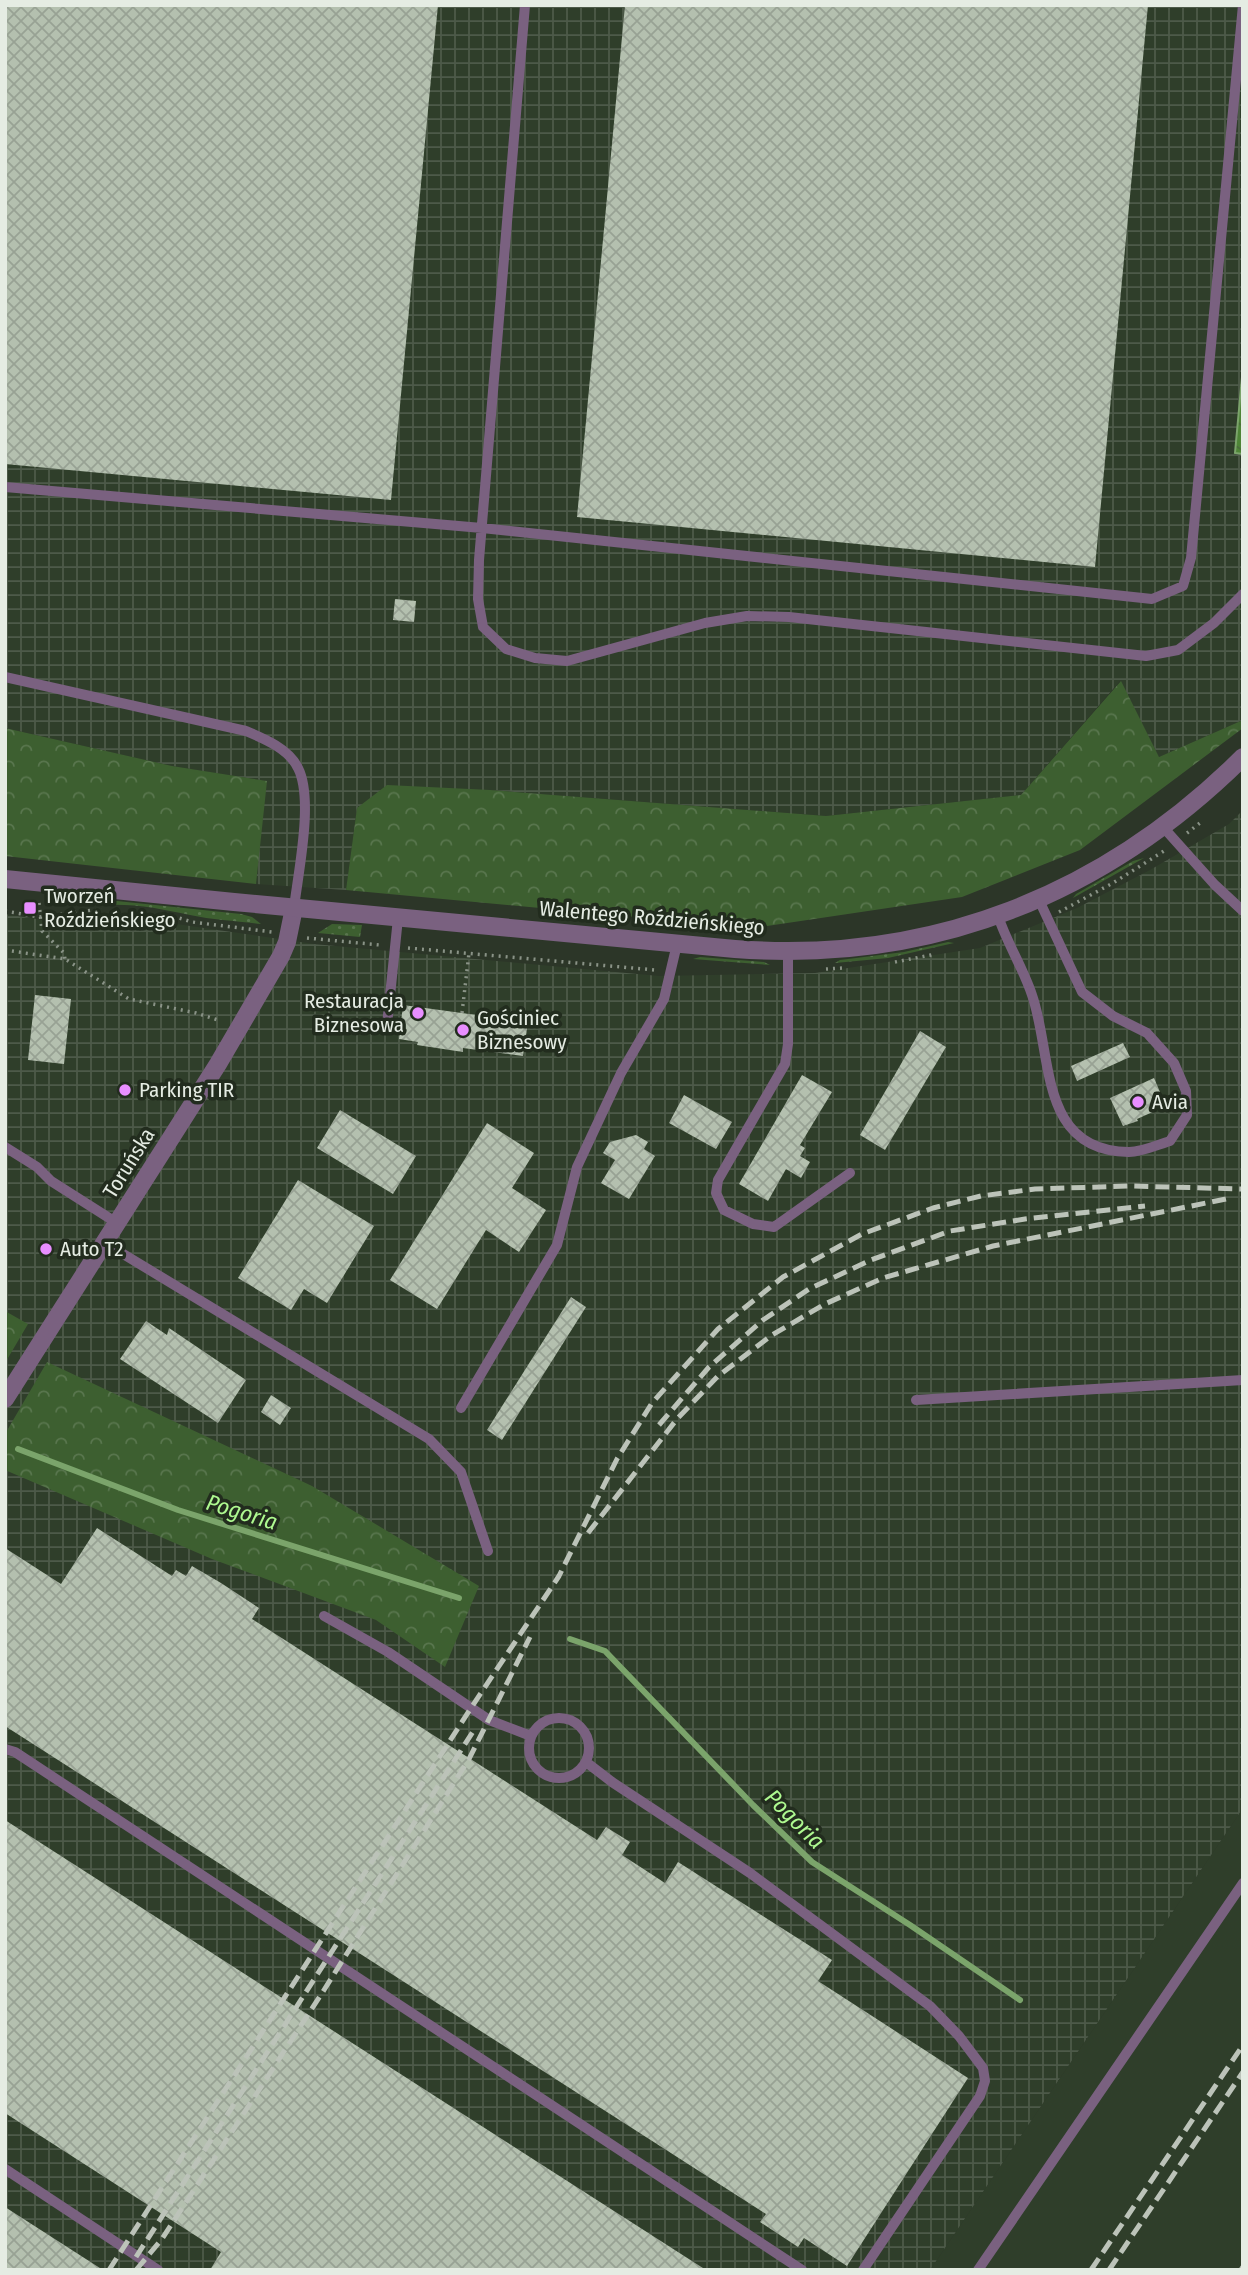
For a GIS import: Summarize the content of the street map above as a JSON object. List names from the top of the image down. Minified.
{"streets":{"street":["Walentego Roździeńskiego","Toruńska"]},"crossings":[["Walentego Roździeńskiego","Toruńska"]],"water":["Pogoria"],"places":{"transit":["Tworzeń Roździeńskiego"],"other":["Restauracja Biznesowa","Gościniec Biznesowy","Parking TIR","Avia","Auto T2"]}}
